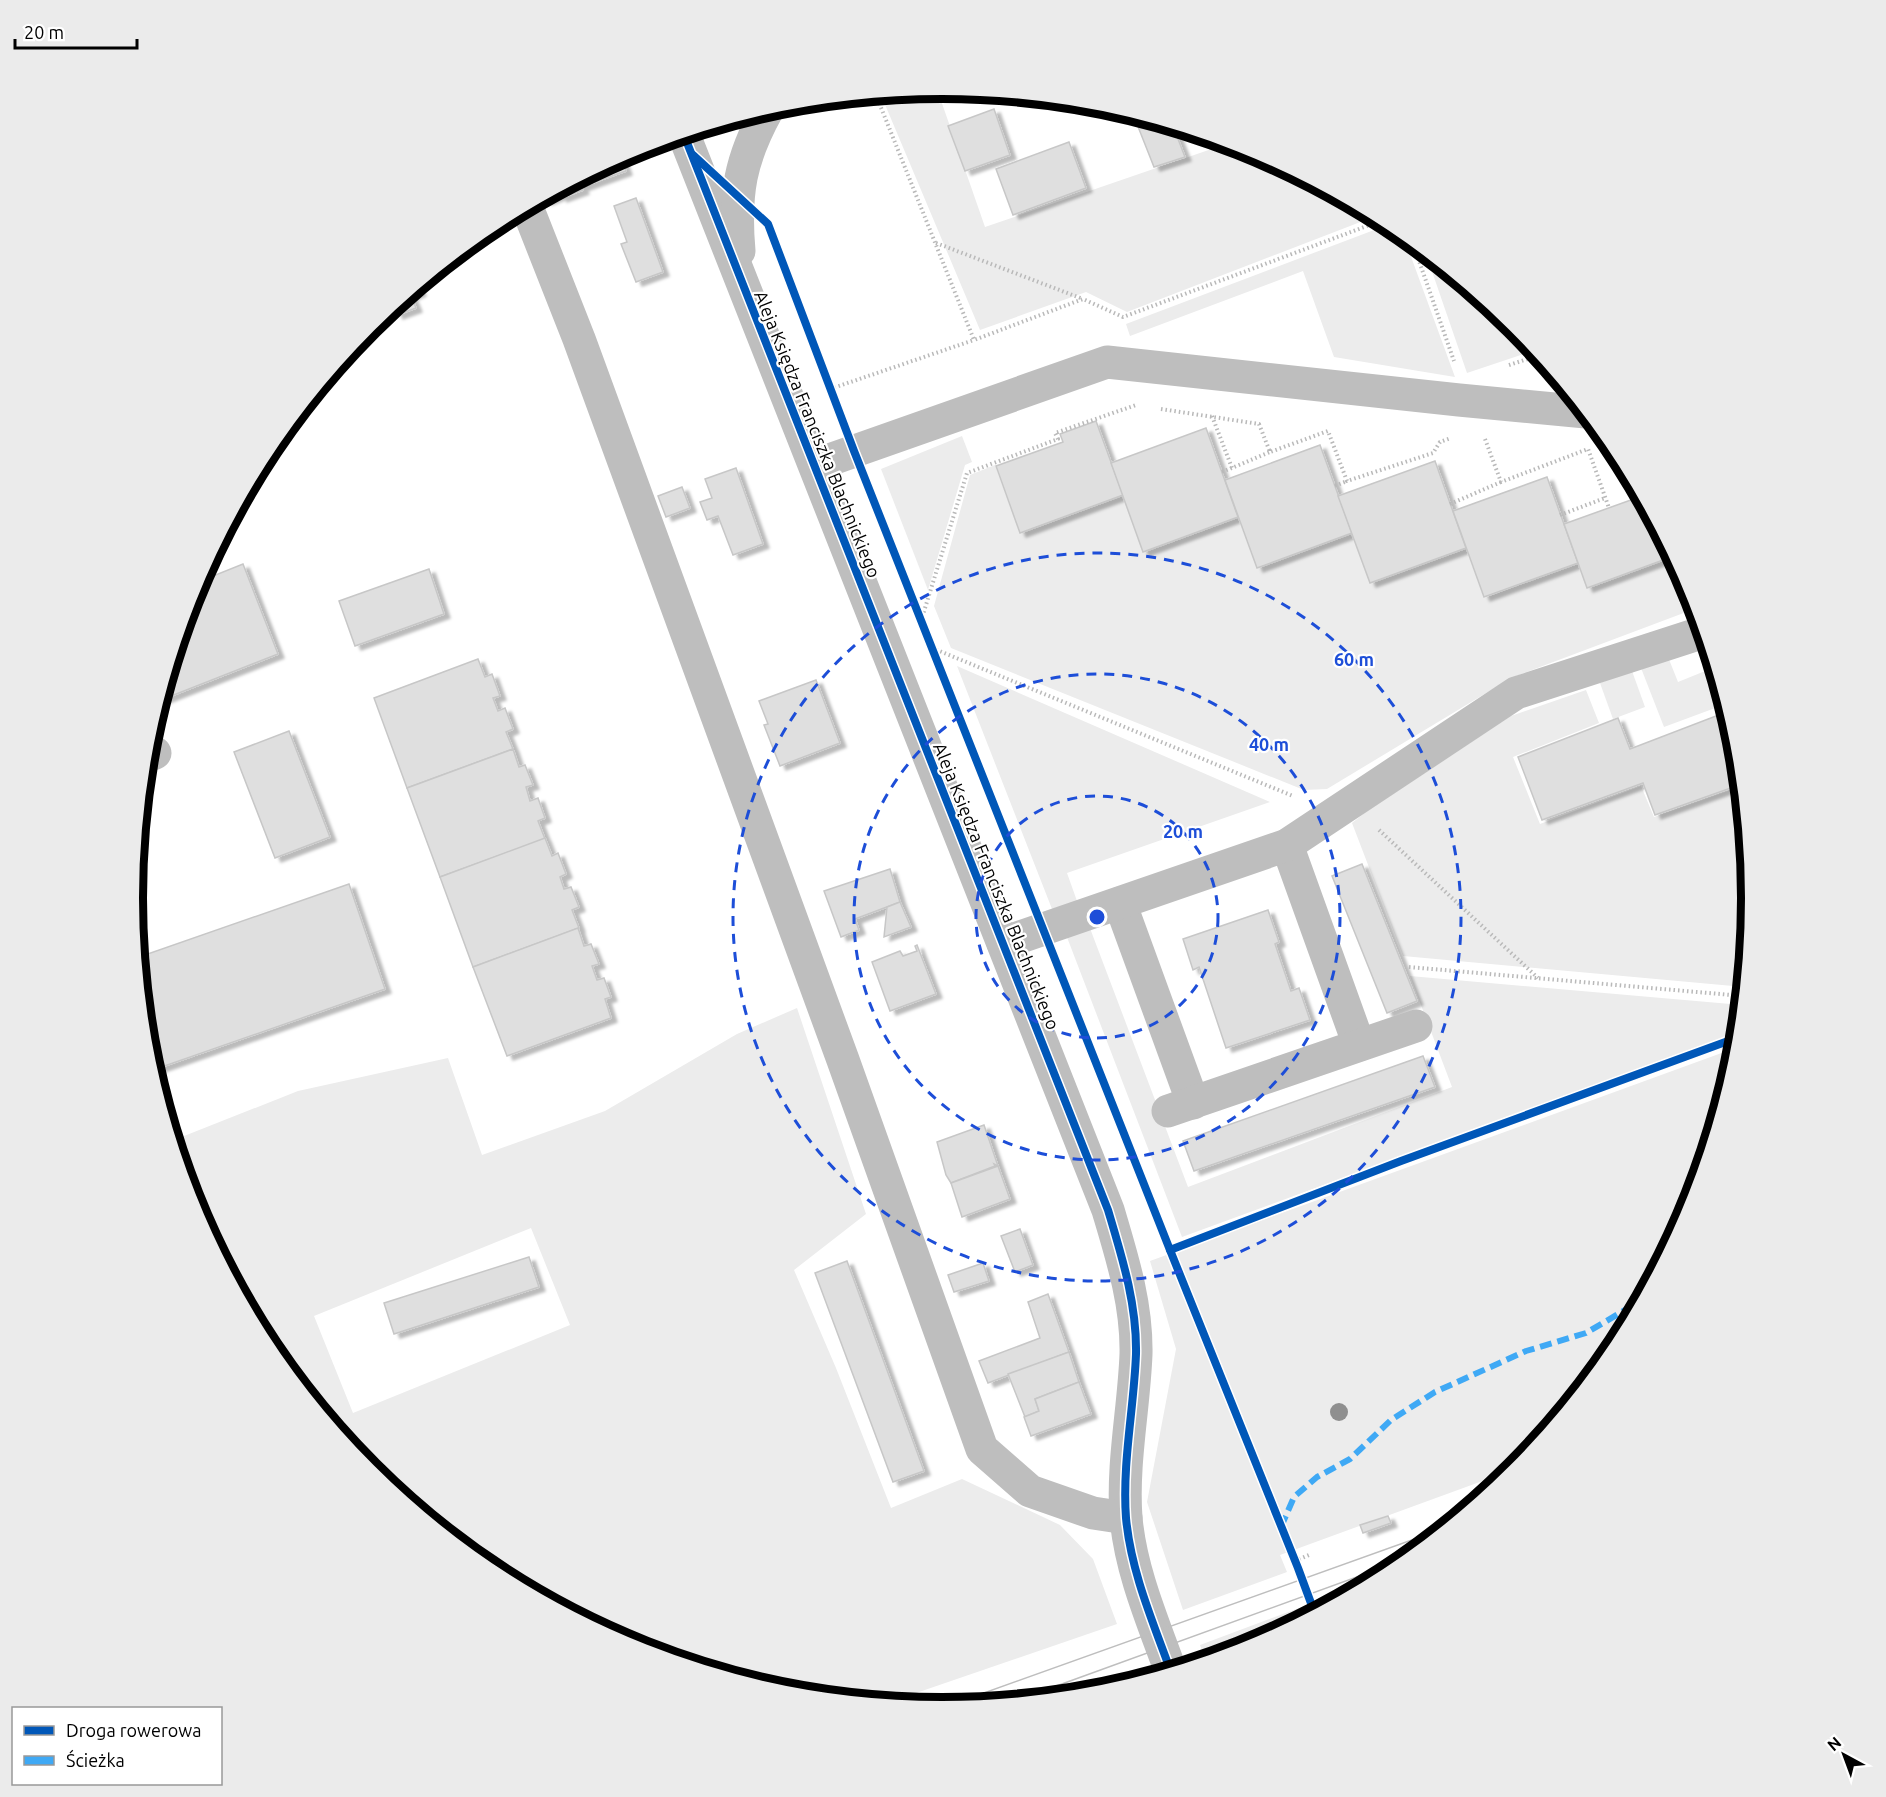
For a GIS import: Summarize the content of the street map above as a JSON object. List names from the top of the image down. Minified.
{"streets":{"street":["Aleja Księdza Franciszka Blachnickiego"]},"legend":["Droga rowerowa","Ścieżka"],"scale_bar":"20 m","north":"top left","rings":["60 m","40 m","20 m"]}
